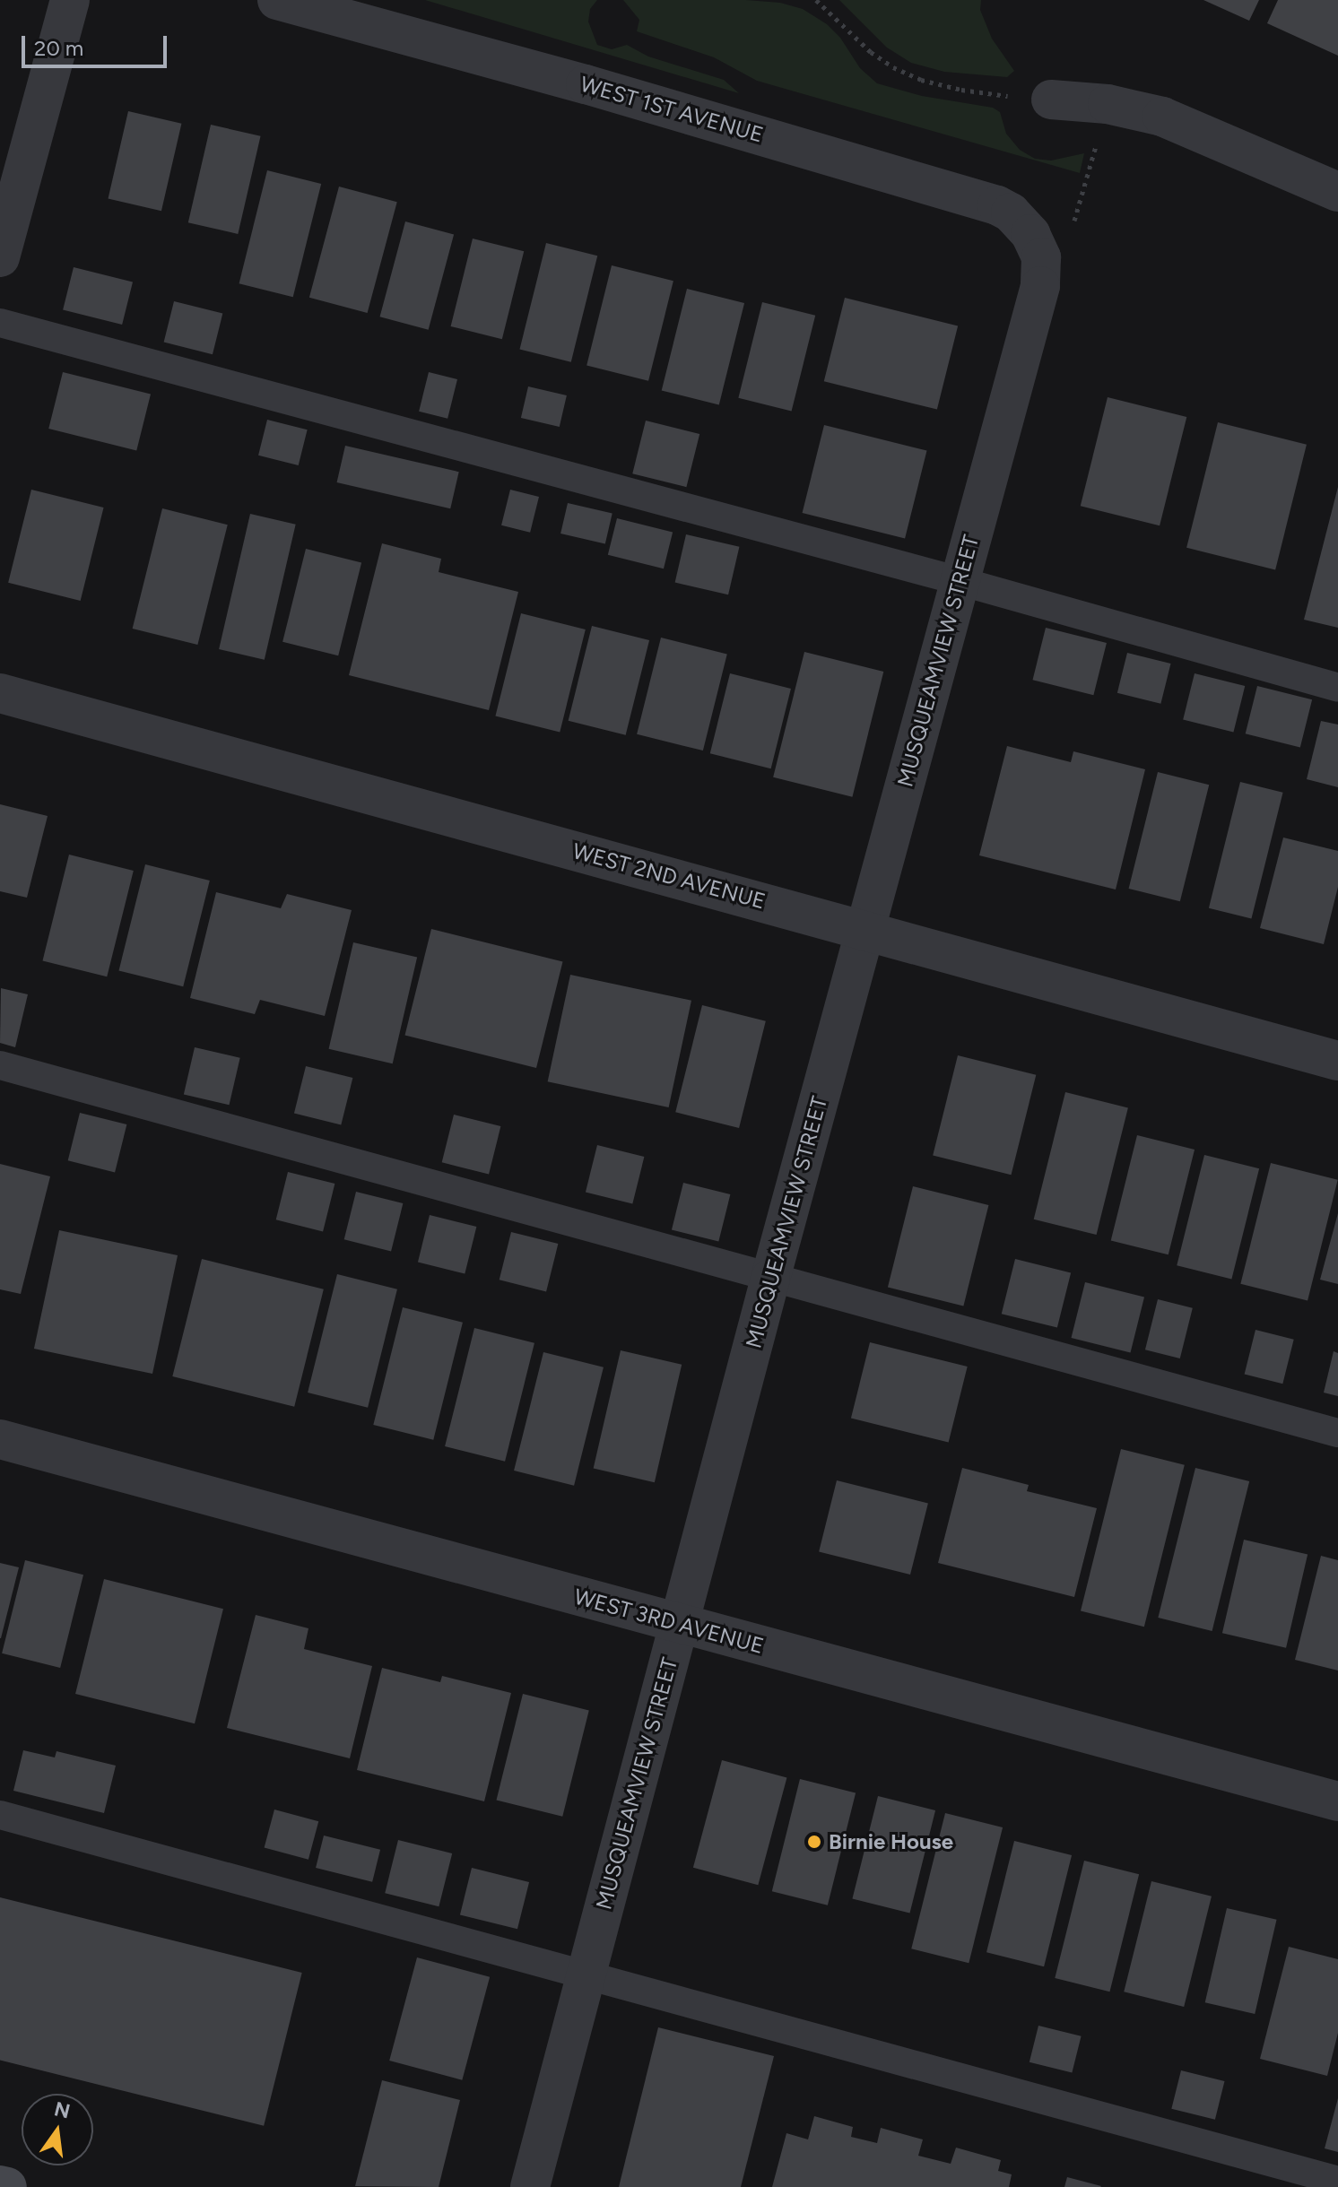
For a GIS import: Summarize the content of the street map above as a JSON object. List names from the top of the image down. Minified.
{"streets":{"street":["WEST 1ST AVENUE","MUSQUEAMVIEW STREET","WEST 2ND AVENUE","WEST 3RD AVENUE"]},"crossings":[["WEST 1ST AVENUE","MUSQUEAMVIEW STREET"],["MUSQUEAMVIEW STREET","WEST 2ND AVENUE"],["MUSQUEAMVIEW STREET","WEST 3RD AVENUE"]],"places":["Birnie House"],"scale_bar":"20 m","north":"top"}
